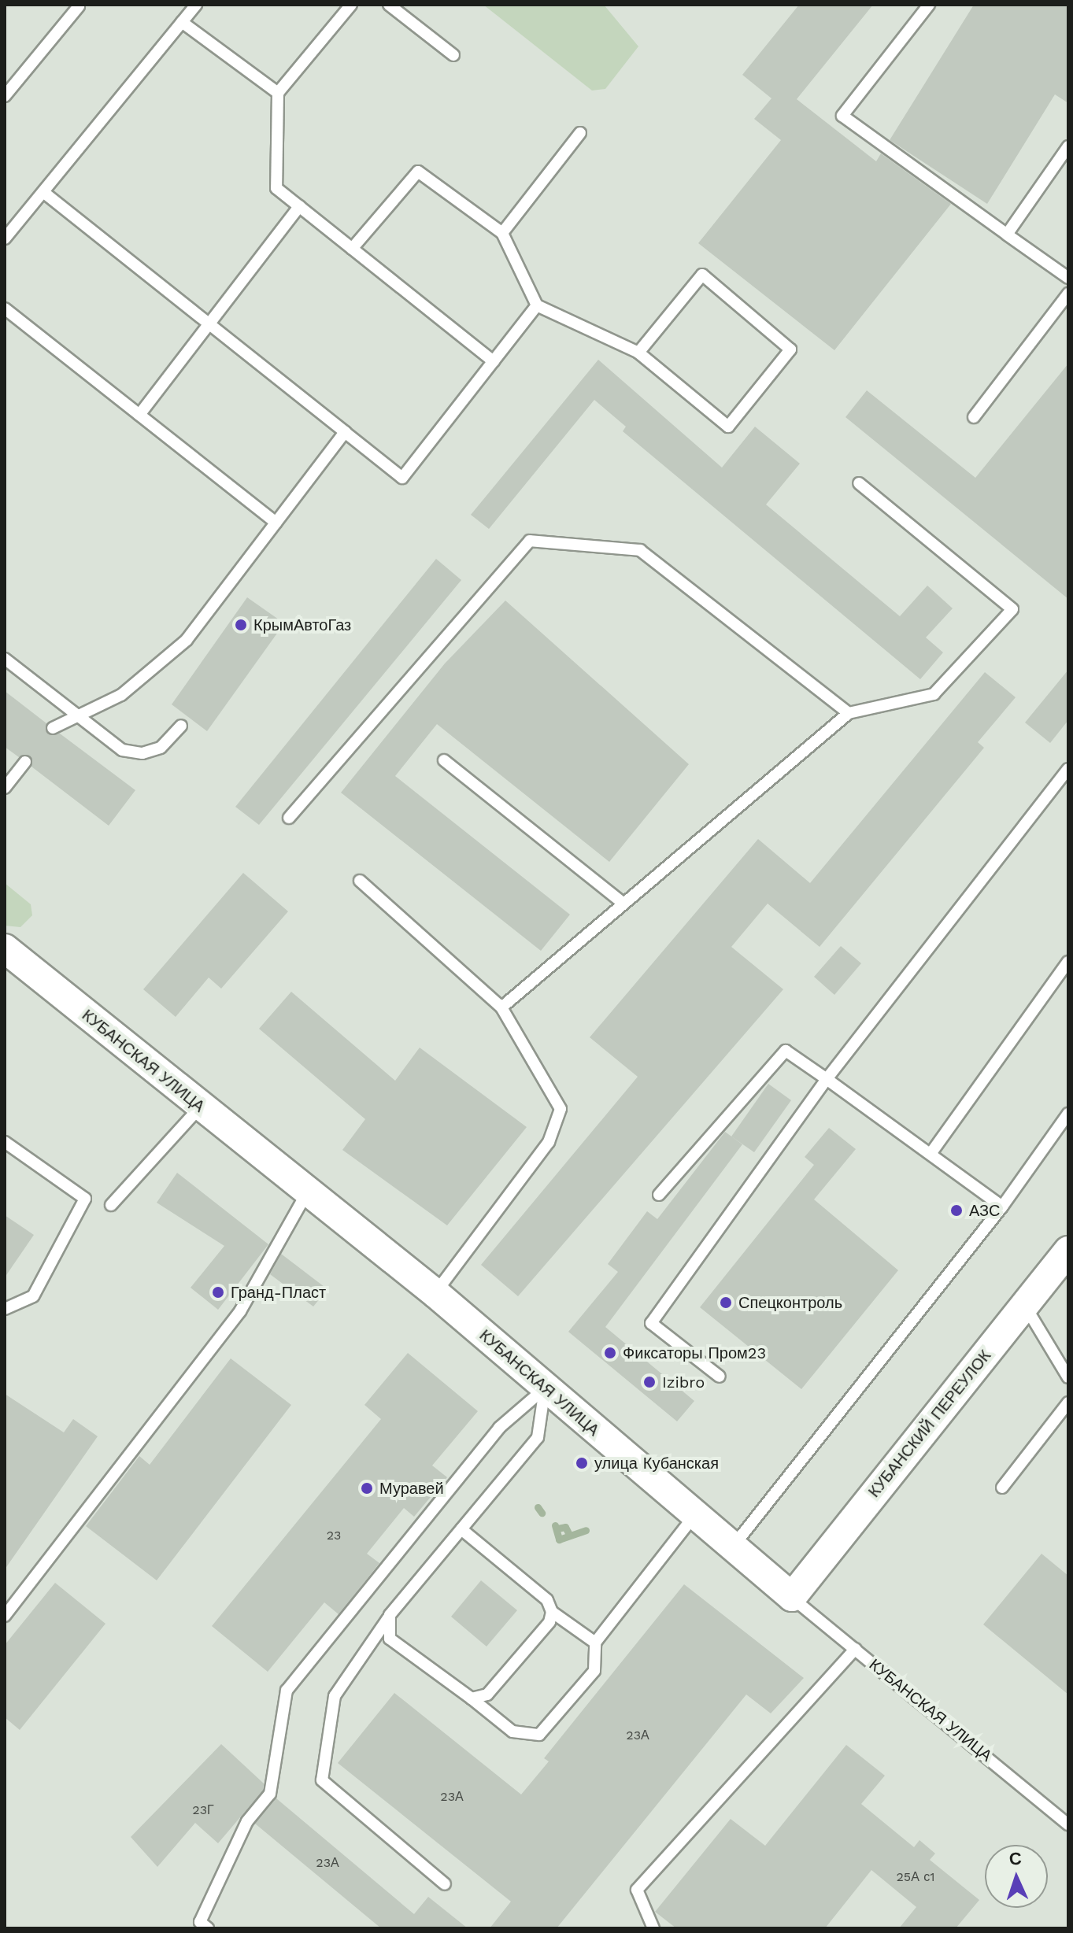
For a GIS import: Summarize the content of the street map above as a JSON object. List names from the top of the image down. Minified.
{"streets":{"main road":["КУБАНСКАЯ УЛИЦА","КУБАНСКИЙ ПЕРЕУЛОК"]},"crossings":[["КУБАНСКАЯ УЛИЦА","КУБАНСКИЙ ПЕРЕУЛОК"]],"places":["КрымАвтоГаз","АЗС","Гранд-Пласт","Спецконтроль","Фиксаторы Пром23","Izibro","улица Кубанская","Муравей"],"house_numbers":["23","23А","23А","23Г","23А","25А с1"],"north":"top"}
